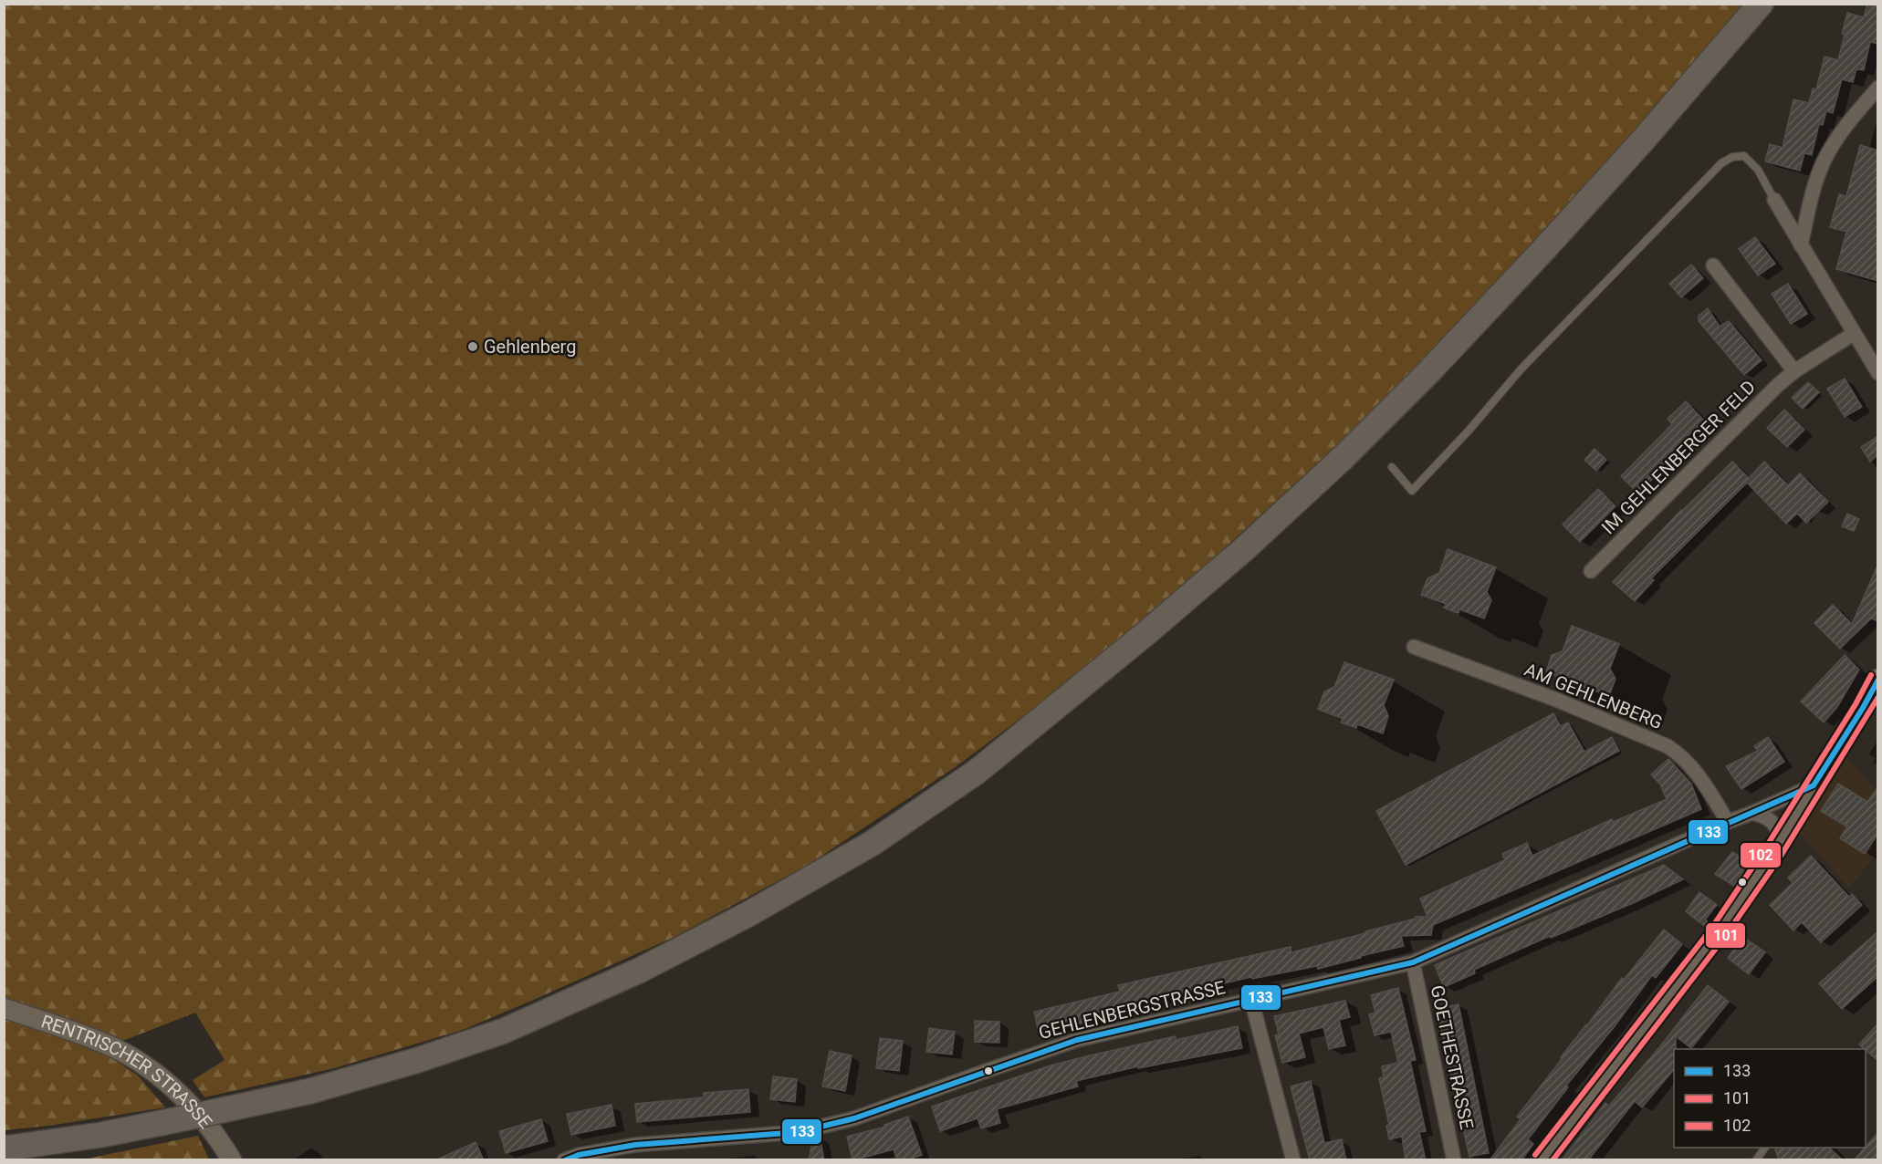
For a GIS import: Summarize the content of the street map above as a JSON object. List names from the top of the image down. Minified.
{"streets":{"street":["IM GEHLENBERGER FELD","AM GEHLENBERG","GEHLENBERGSTRASSE","GOETHESTRASSE","RENTRISCHER STRASSE"]},"crossings":[["AM GEHLENBERG","GEHLENBERGSTRASSE"],["GEHLENBERGSTRASSE","GOETHESTRASSE"]],"places":["Gehlenberg"],"lines":["transit line 102","transit line 133","transit line 101"],"legend":["133","101","102"]}
